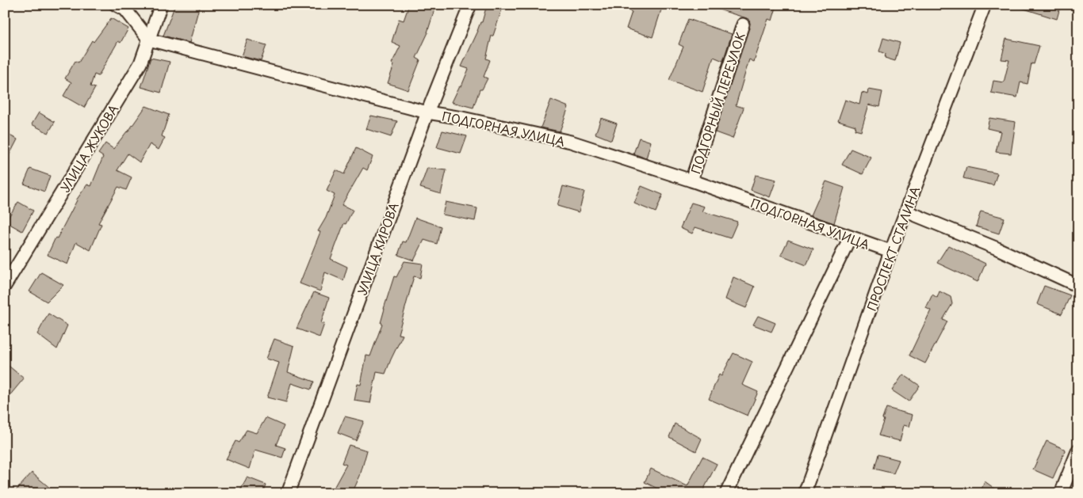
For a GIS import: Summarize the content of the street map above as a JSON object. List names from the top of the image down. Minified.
{"streets":{"street":["ПОДГОРНЫЙ ПЕРЕУЛОК","ПОДГОРНАЯ УЛИЦА","УЛИЦА ЖУКОВА","УЛИЦА КИРОВА","ПРОСПЕКТ СТАЛИНА"]},"crossings":[["ПОДГОРНЫЙ ПЕРЕУЛОК","ПОДГОРНАЯ УЛИЦА"],["ПОДГОРНАЯ УЛИЦА","УЛИЦА ЖУКОВА"],["ПОДГОРНАЯ УЛИЦА","УЛИЦА КИРОВА"],["ПОДГОРНАЯ УЛИЦА","ПРОСПЕКТ СТАЛИНА"]]}
